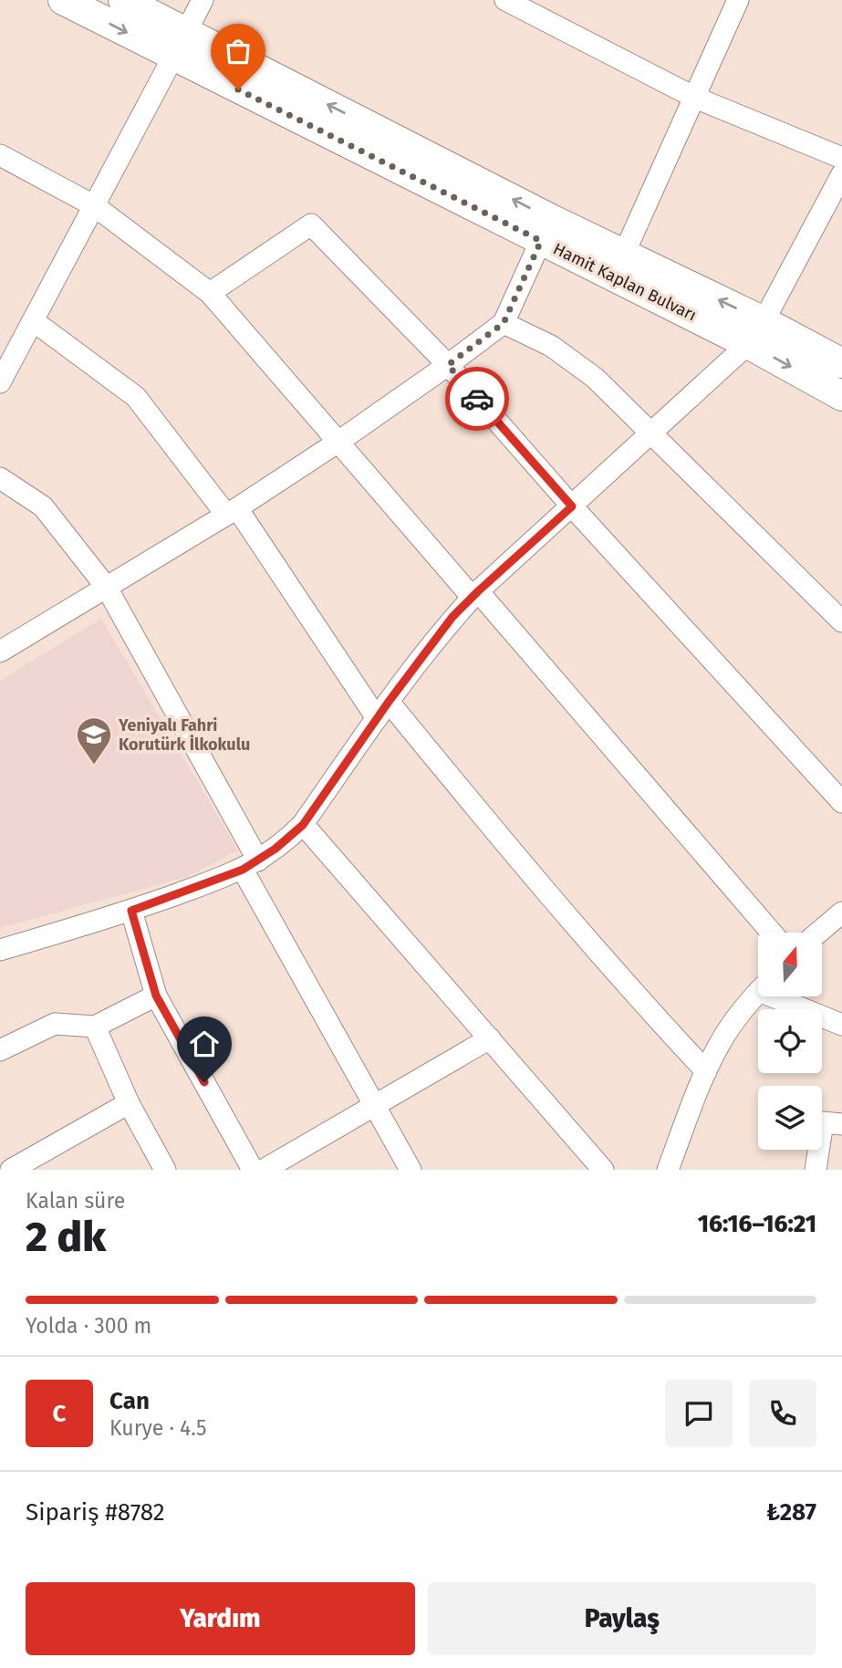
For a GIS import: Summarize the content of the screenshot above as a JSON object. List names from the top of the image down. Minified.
{"streets":{"main road":["Hamit Kaplan Bulvarı"]},"places":{"school or university":["Yeniyalı Fahri Korutürk İlkokulu"]},"north":"top","page":{"heading":["2 dk","Kalan süre","16:16–16:21"],"panel":["Can","Kurye · 4.5","Sipariş #8782","₺287"],"bar":"Yolda · 300 m","round":"C","buttons":["Yardım","Paylaş"]}}
